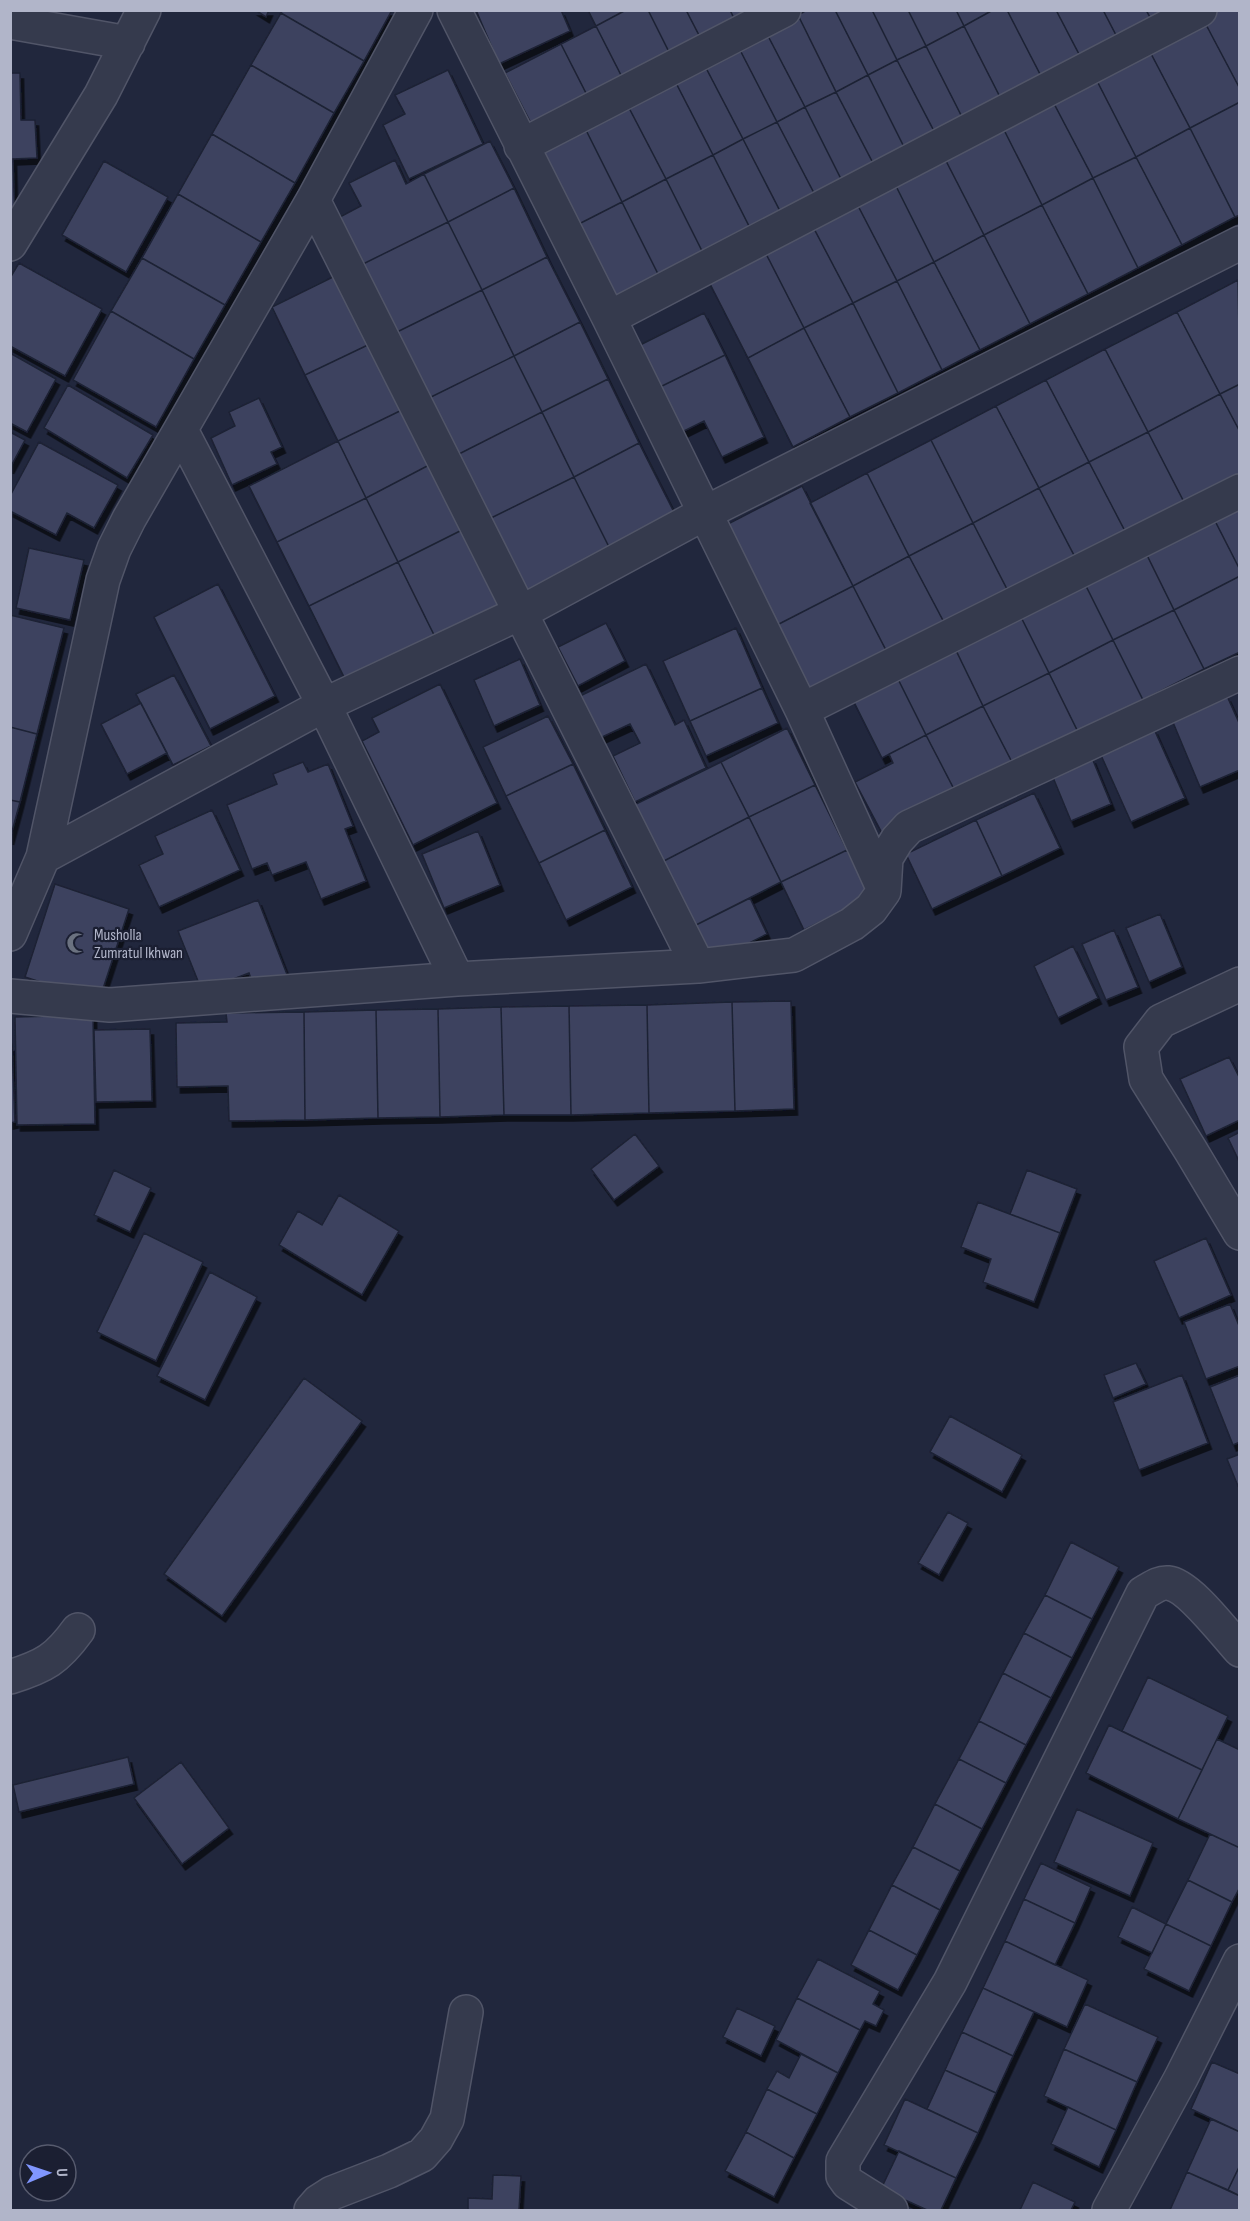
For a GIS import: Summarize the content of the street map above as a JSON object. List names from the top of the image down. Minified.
{"places":{"mosque":["Musholla Zumratul Ikhwan"]},"north":"right"}
